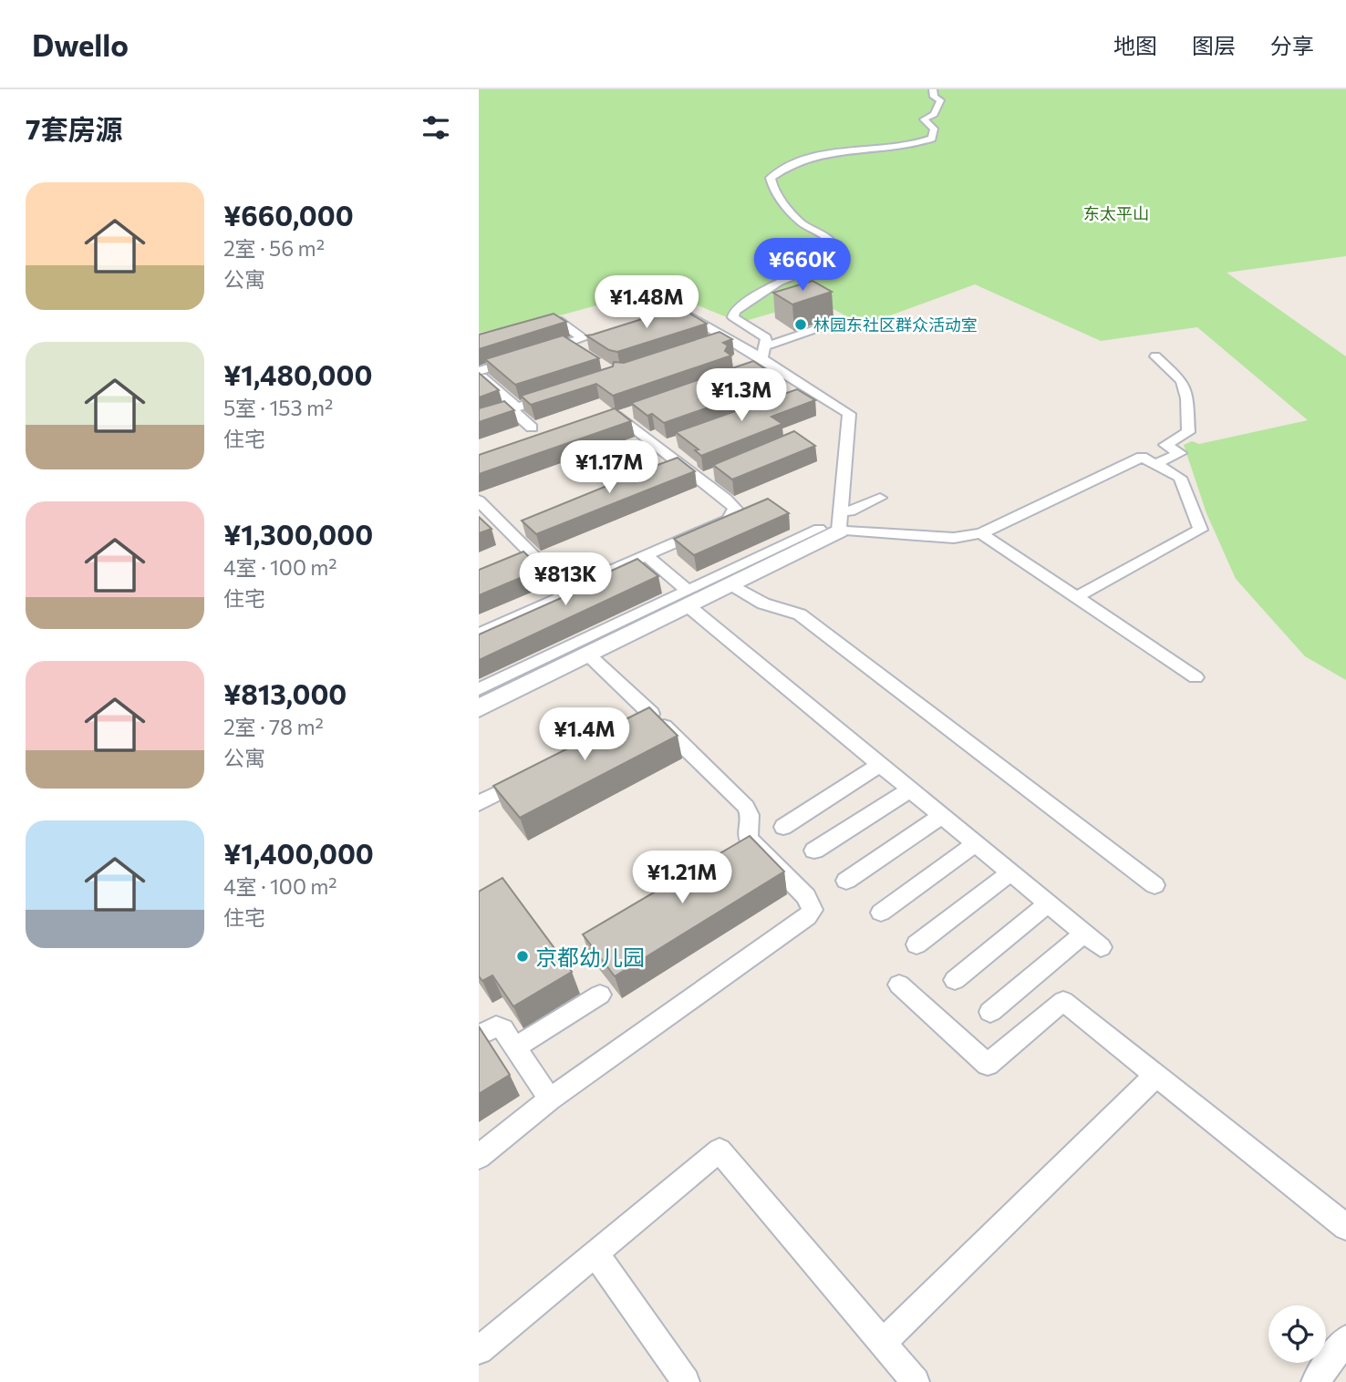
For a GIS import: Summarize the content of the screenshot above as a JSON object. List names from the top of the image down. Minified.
{"parks":["东太平山"],"places":["林园东社区群众活动室","京都幼儿园"],"page":{"header":"Dwello","nav":["地图","图层","分享"],"heading":"7套房源","list":[{"name":"¥660,000","note":"2室 · 56 m² · 公寓"},{"name":"¥1,480,000","note":"5室 · 153 m² · 住宅"},{"name":"¥1,300,000","note":"4室 · 100 m² · 住宅"},{"name":"¥813,000","note":"2室 · 78 m² · 公寓"},{"name":"¥1,400,000","note":"4室 · 100 m² · 住宅"}],"price":["¥660K","¥1.48M","¥1.3M","¥1.17M","¥813K","¥1.4M","¥1.21M"]}}
